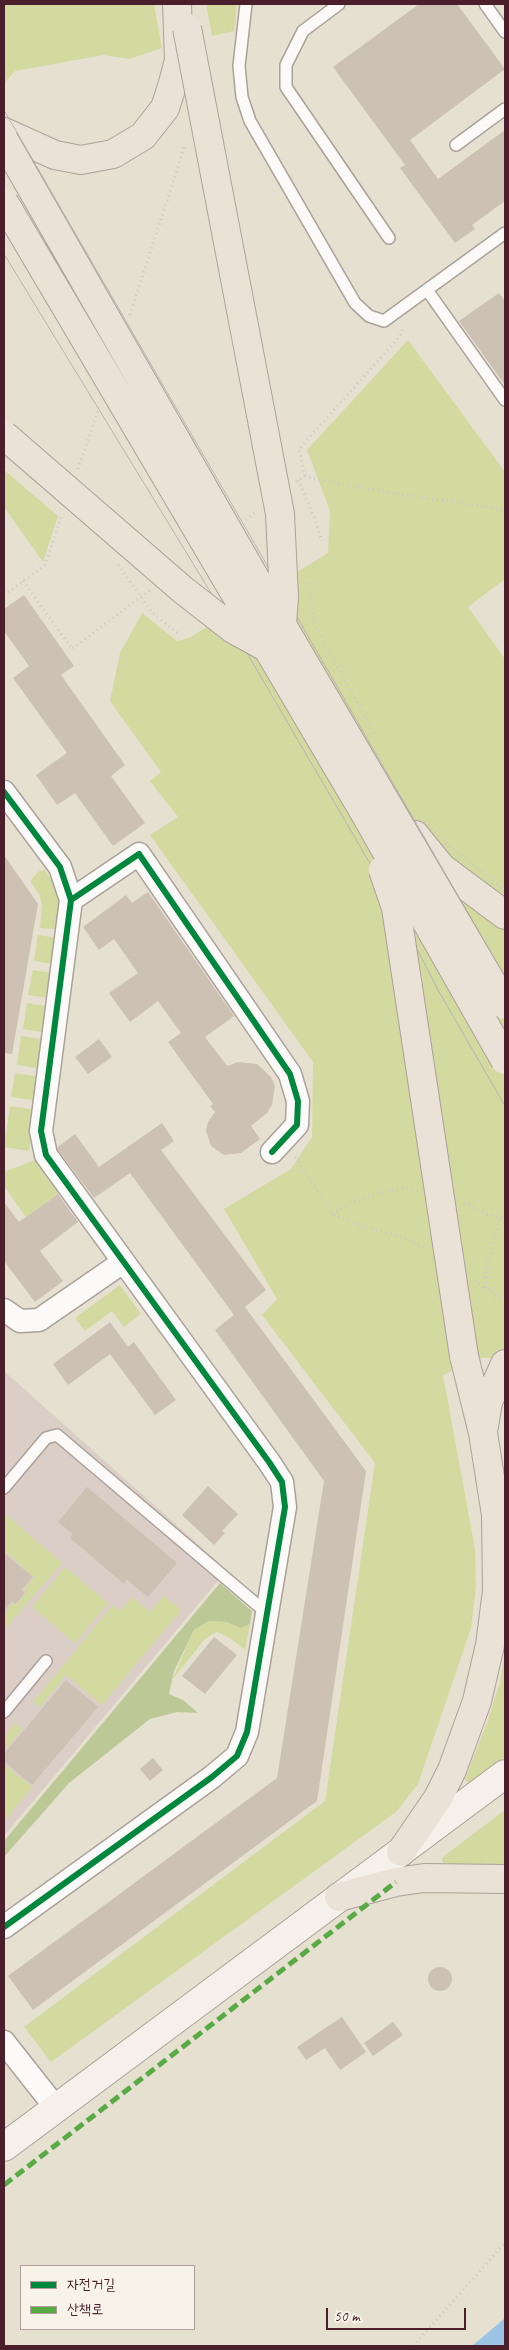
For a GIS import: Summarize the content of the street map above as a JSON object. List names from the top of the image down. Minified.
{"legend":["자전거길","산책로"],"scale_bar":"50 m"}
